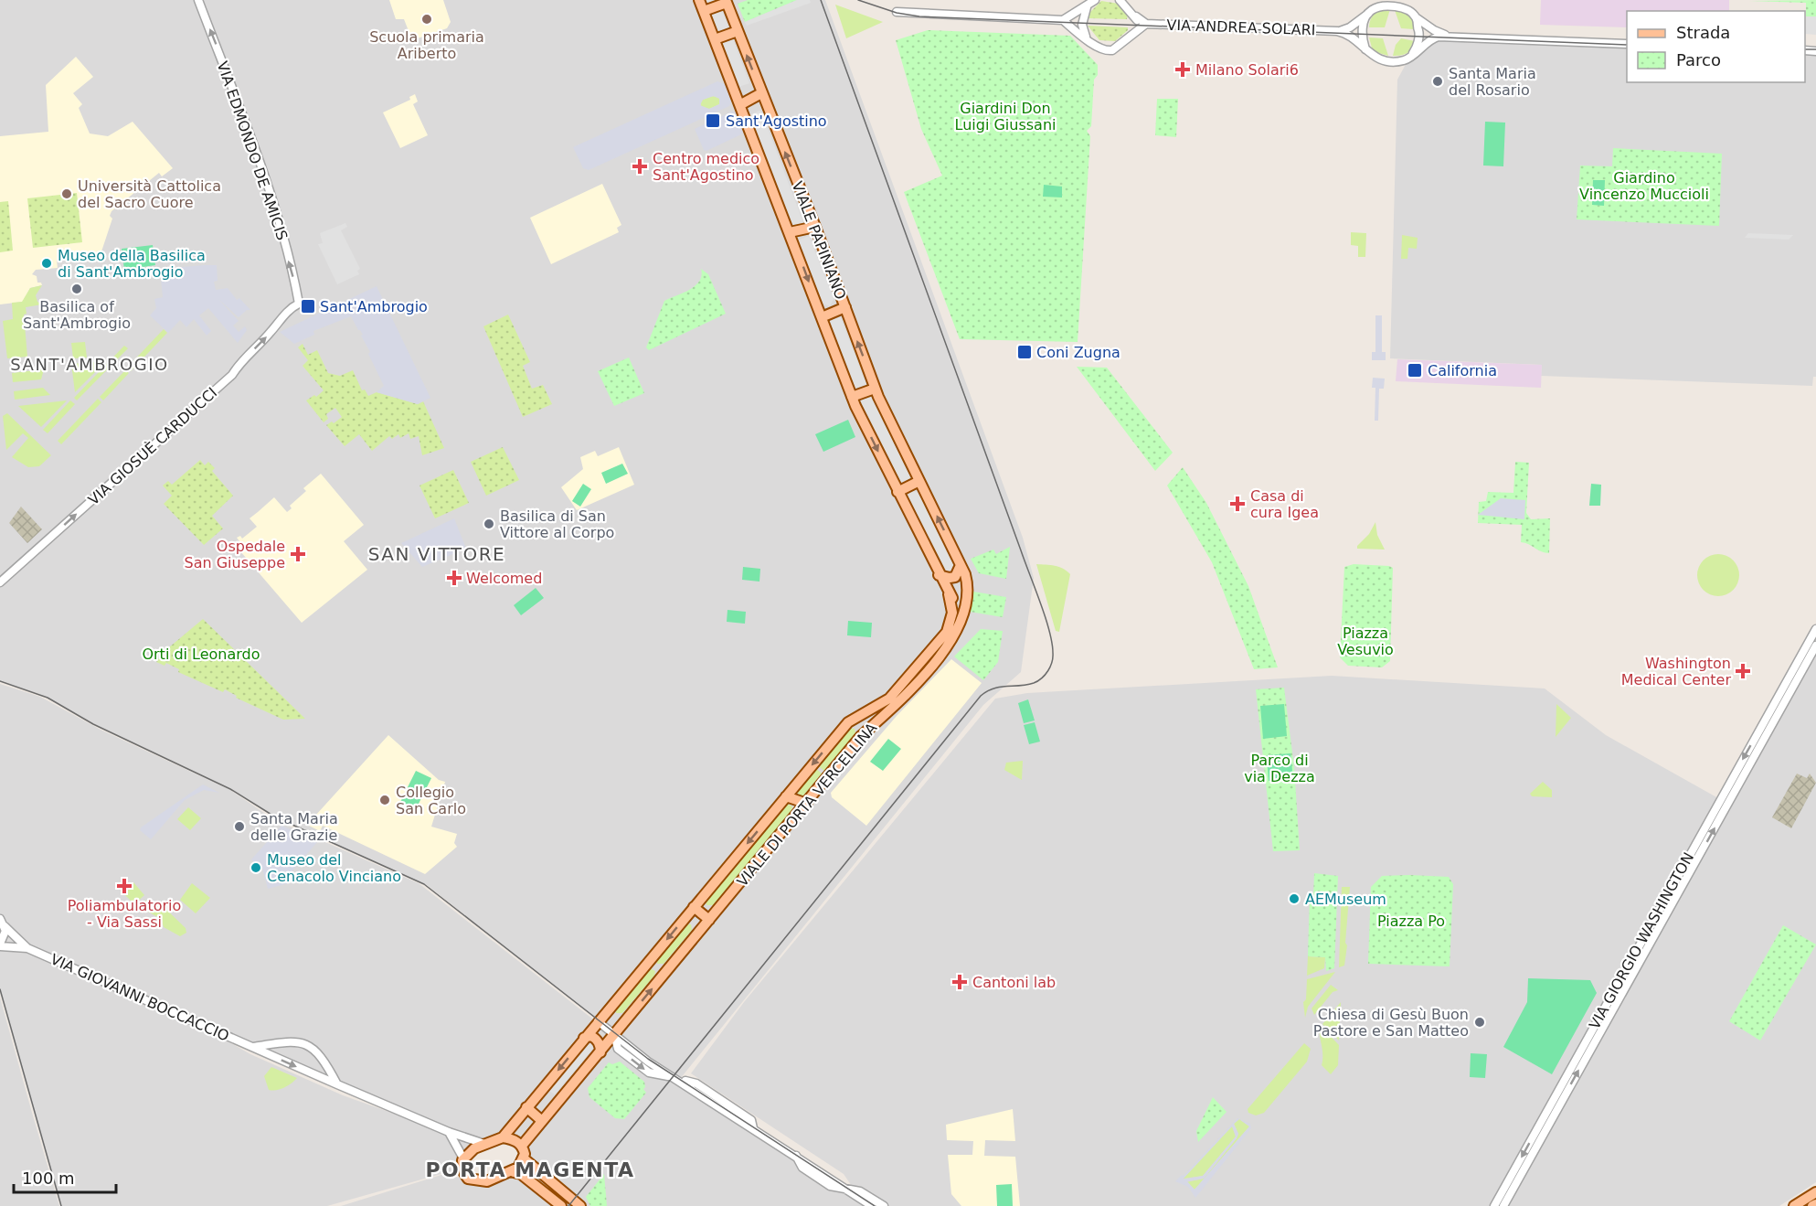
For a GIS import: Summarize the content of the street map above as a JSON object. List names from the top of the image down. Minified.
{"streets":{"main road":["VIALE PAPINIANO","VIALE DI PORTA VERCELLINA"],"street":["VIA ANDREA SOLARI","VIA EDMONDO DE AMICIS","VIA GIOSUÈ CARDUCCI","VIA GIORGIO WASHINGTON","VIA GIOVANNI BOCCACCIO"]},"crossings":[["VIA EDMONDO DE AMICIS","VIA GIOSUÈ CARDUCCI"],["VIALE PAPINIANO","VIALE DI PORTA VERCELLINA"]],"one_way":["VIA EDMONDO DE AMICIS","VIA GIOSUÈ CARDUCCI"],"districts":["SANT'AMBROGIO","SAN VITTORE","PORTA MAGENTA"],"parks":["Giardini Don Luigi Giussani","Giardino Vincenzo Muccioli","Piazza Vesuvio","Orti di Leonardo","Parco di via Dezza","Piazza Po"],"places":{"other":["Scuola primaria Ariberto","Santa Maria del Rosario","Università Cattolica del Sacro Cuore","Museo della Basilica di Sant'Ambrogio","Basilica of Sant'Ambrogio","Basilica di San Vittore al Corpo","Collegio San Carlo","Santa Maria delle Grazie","Museo del Cenacolo Vinciano","AEMuseum","Chiesa di Gesù Buon Pastore e San Matteo"],"health":["Milano Solari6","Centro medico Sant'Agostino","Casa di cura Igea","Ospedale San Giuseppe","Welcomed","Washington Medical Center","Poliambulatorio - Via Sassi","Cantoni lab"],"transit":["Sant'Agostino","Sant'Ambrogio","Coni Zugna","California"]},"legend":["Strada","Parco"],"scale_bar":"100 m"}
